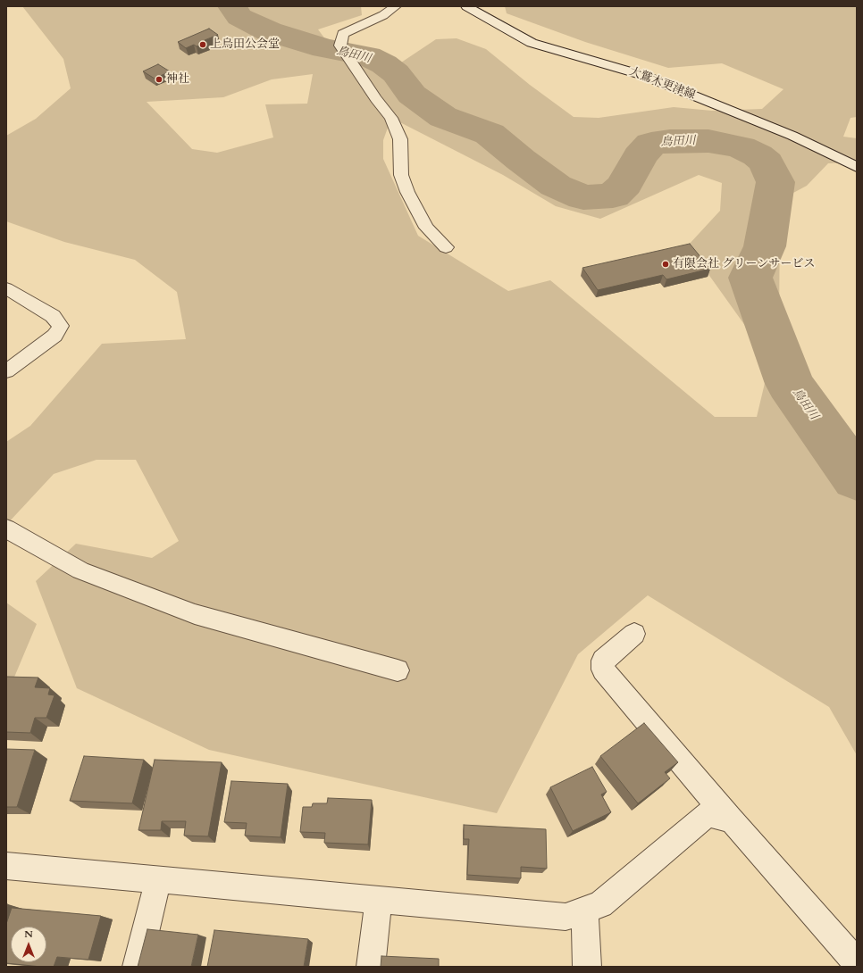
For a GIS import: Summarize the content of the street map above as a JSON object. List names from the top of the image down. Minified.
{"streets":{"street":["大鷲木更津線"]},"water":["鳥田川"],"places":["上烏田公会堂","神社","有限会社 グリーンサービス"],"north":"top"}
